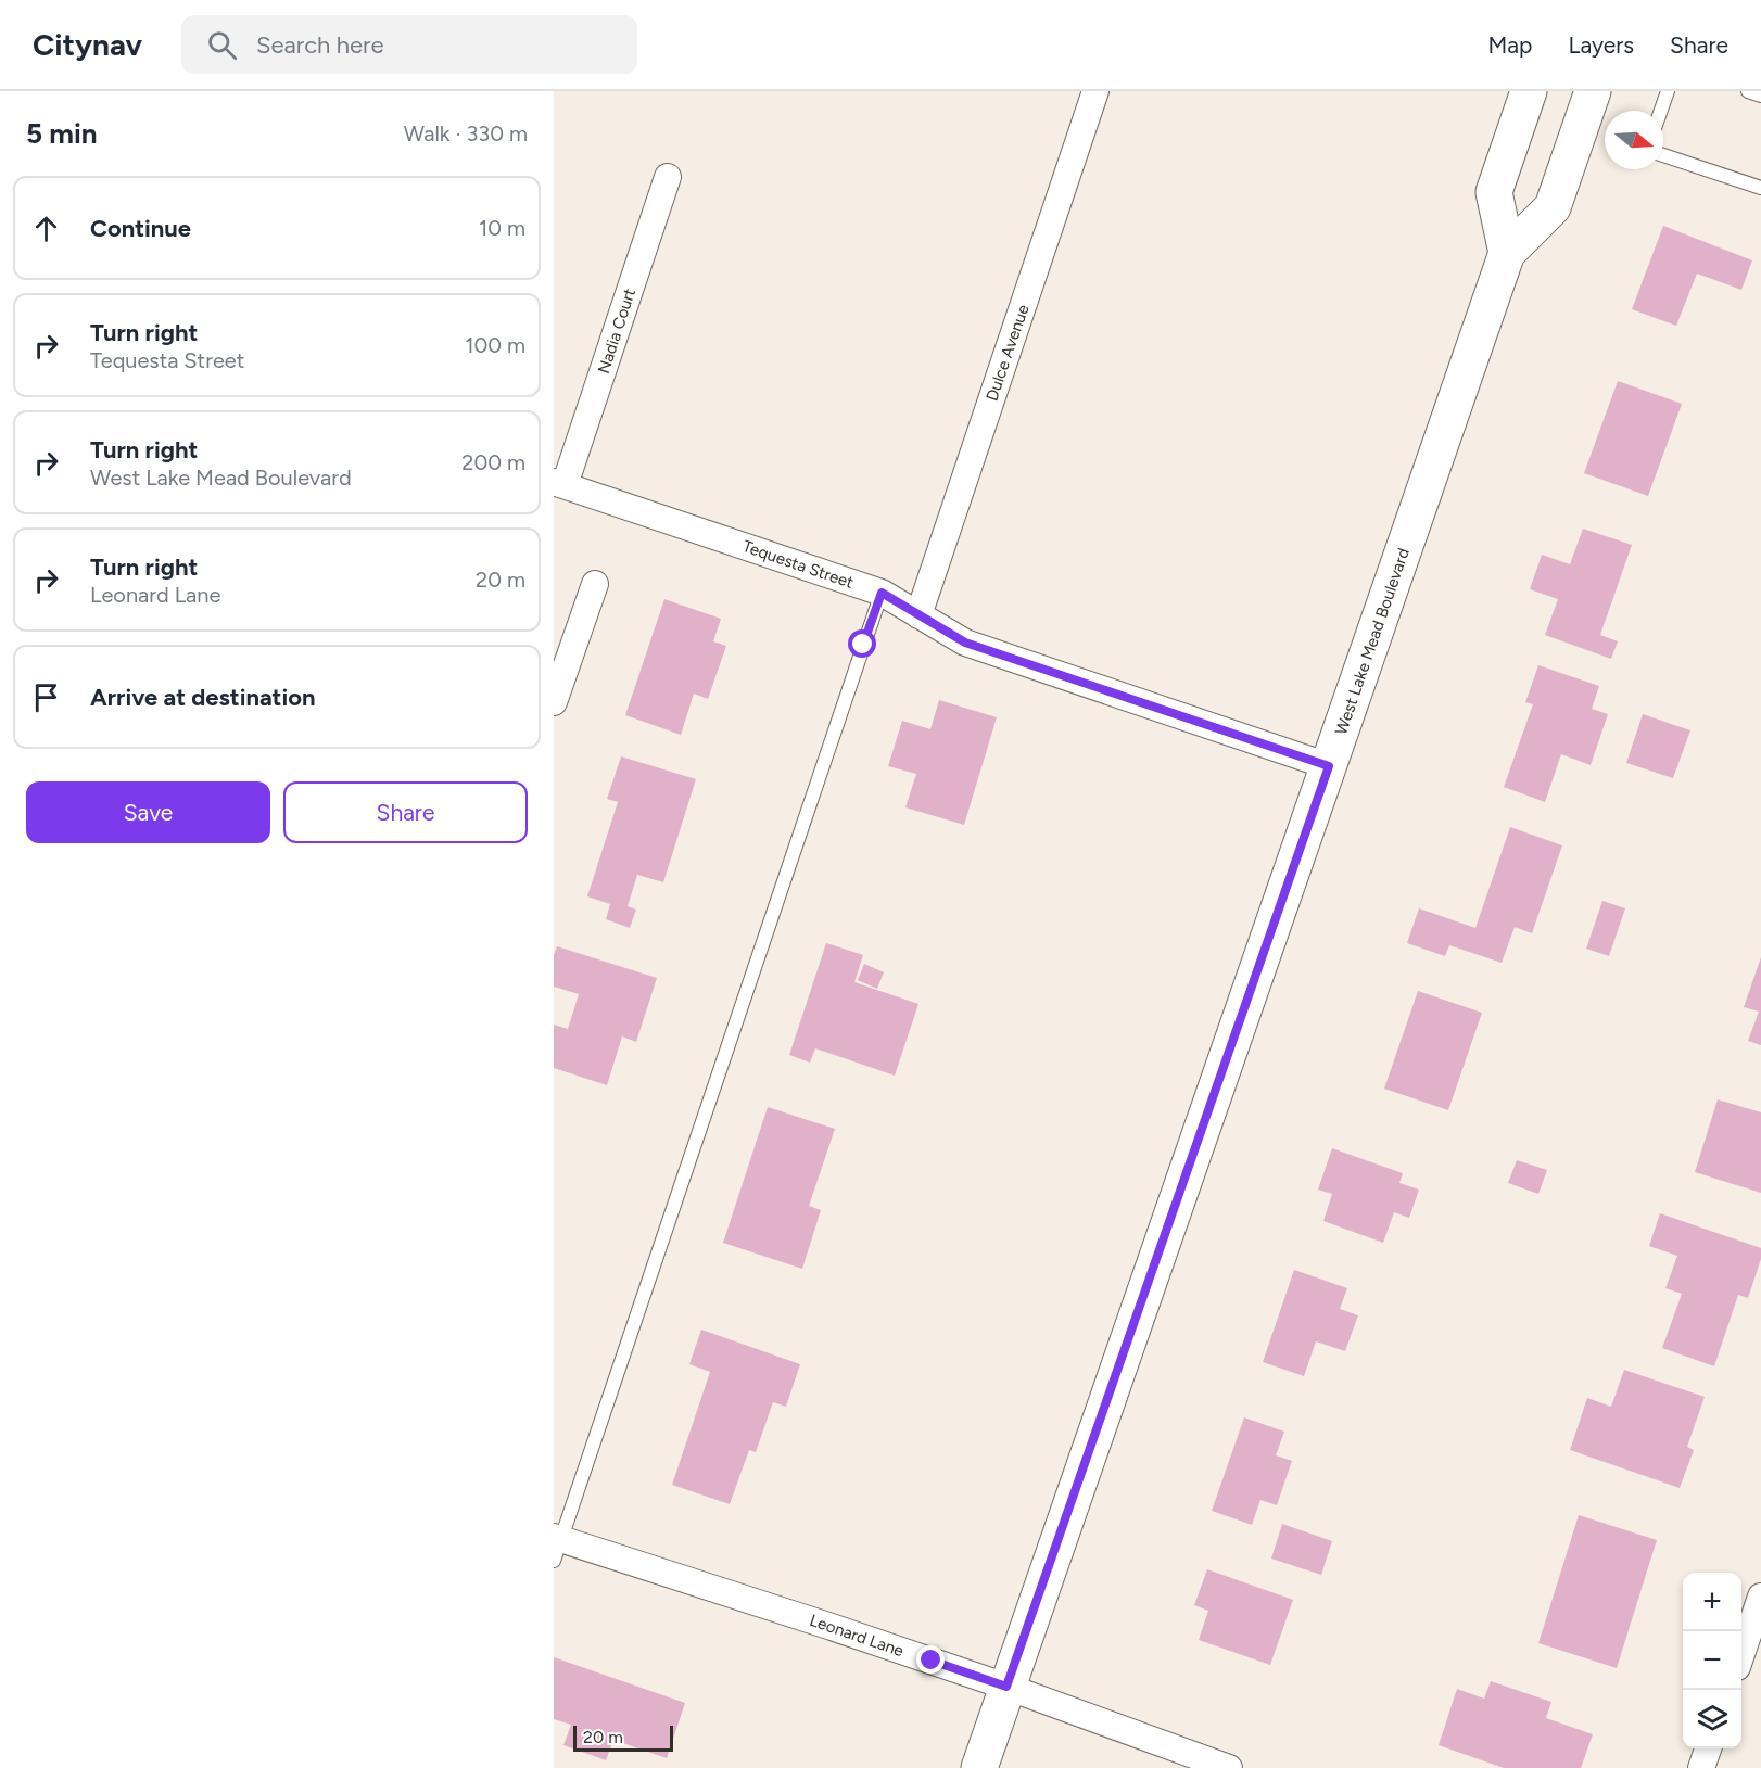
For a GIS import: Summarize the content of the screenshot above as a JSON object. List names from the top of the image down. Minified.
{"streets":{"main road":["West Lake Mead Boulevard"],"street":["Nadia Court","Dulce Avenue","Tequesta Street","Leonard Lane"]},"crossings":[["Nadia Court","Tequesta Street"],["Dulce Avenue","Tequesta Street"],["Tequesta Street","West Lake Mead Boulevard"],["West Lake Mead Boulevard","Leonard Lane"]],"scale_bar":"20 m","north":"right","page":{"header":"Citynav","search":"Search here","nav":["Map","Layers","Share"],"heading":["5 min","Walk · 330 m"],"list":[["Continue","10 m"],["Turn right","Tequesta Street","100 m"],["Turn right","West Lake Mead Boulevard","200 m"],["Turn right","Leonard Lane","20 m"],"Arrive at destination"],"buttons":["Save","Share"],"map_buttons":["+","−"],"scale":"20 m"}}
